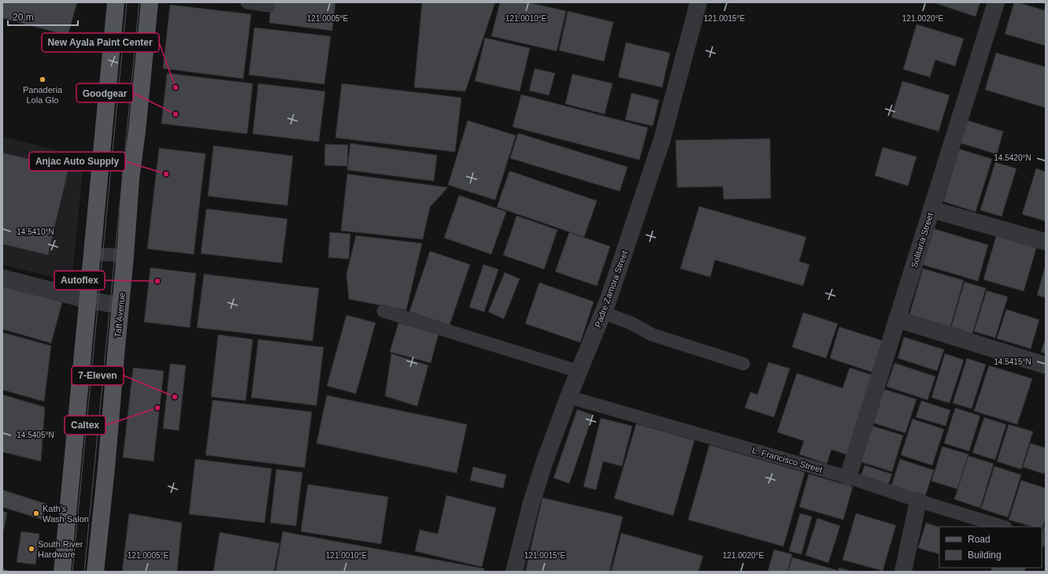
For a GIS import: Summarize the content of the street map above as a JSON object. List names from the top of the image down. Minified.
{"streets":{"main road":["Taft Avenue"],"street":["Solitaria Street","Padre Zamora Street"],"lane":["L. Francisco Street"]},"crossings":[["Solitaria Street","L. Francisco Street"],["Padre Zamora Street","L. Francisco Street"]],"places":["Panaderia Lola Glo","New Ayala Paint Center","Goodgear","Anjac Auto Supply","Autoflex","7-Eleven","Caltex","Kath's Wash Salon","South River Hardware"],"legend":["Road","Building"],"scale_bar":"20 m","coordinates":["121.0005°E","121.0010°E","121.0015°E","121.0020°E","14.5420°N","14.5410°N","14.5415°N","14.5405°N"]}
